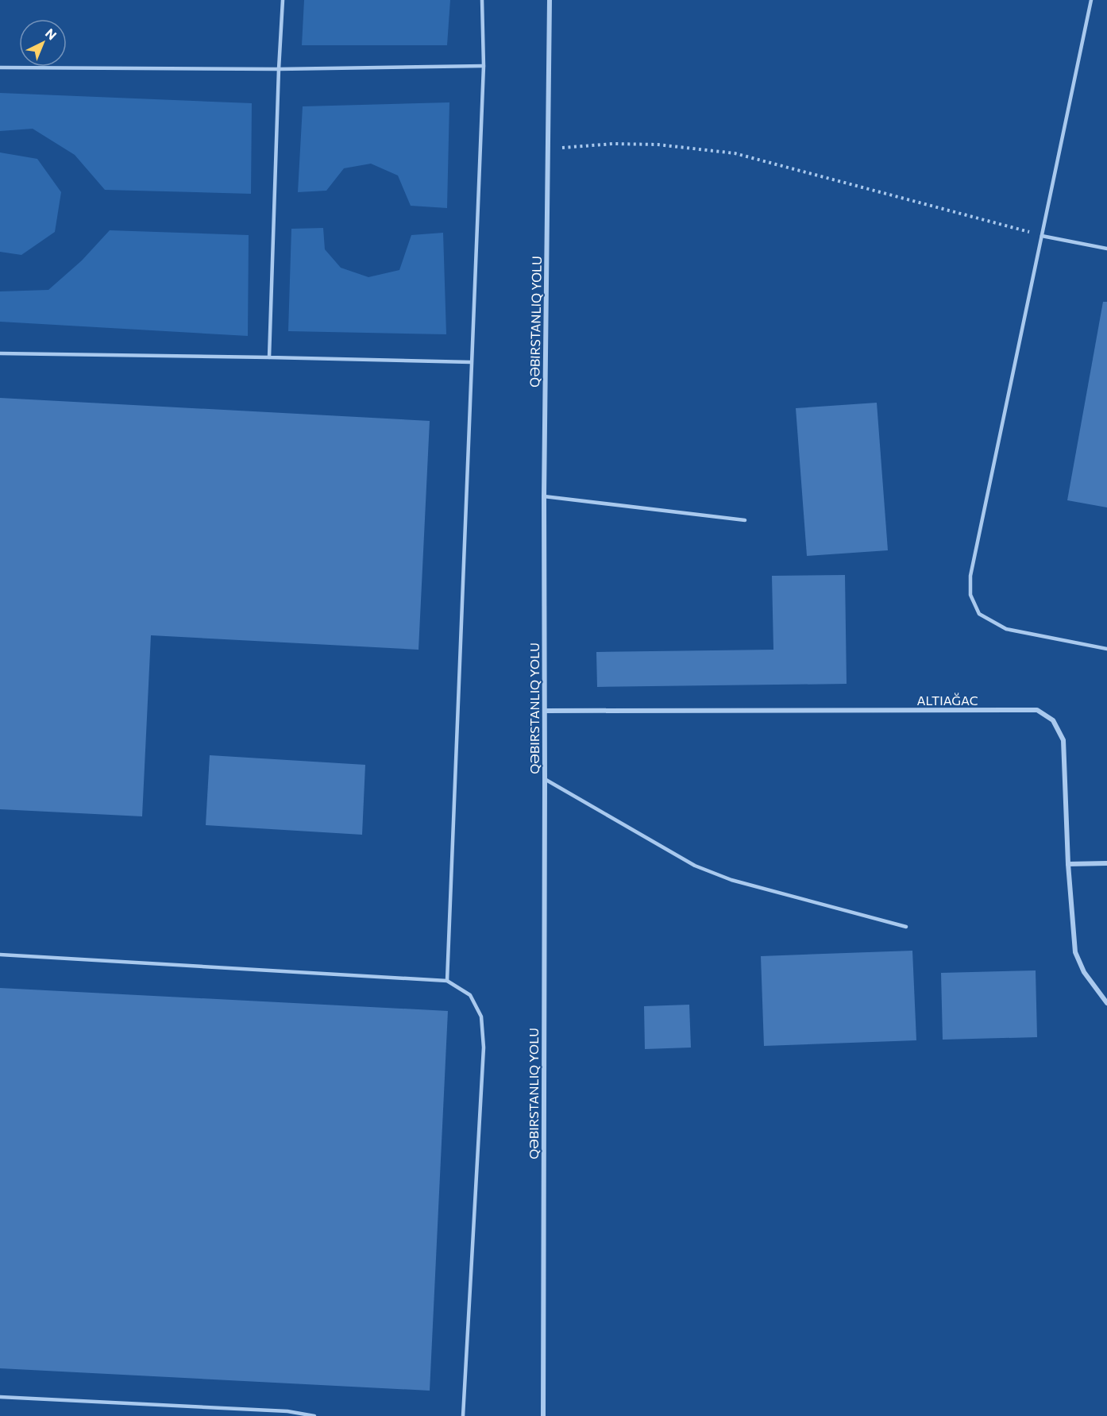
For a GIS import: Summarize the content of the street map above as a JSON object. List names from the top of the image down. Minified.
{"north":"top right"}
